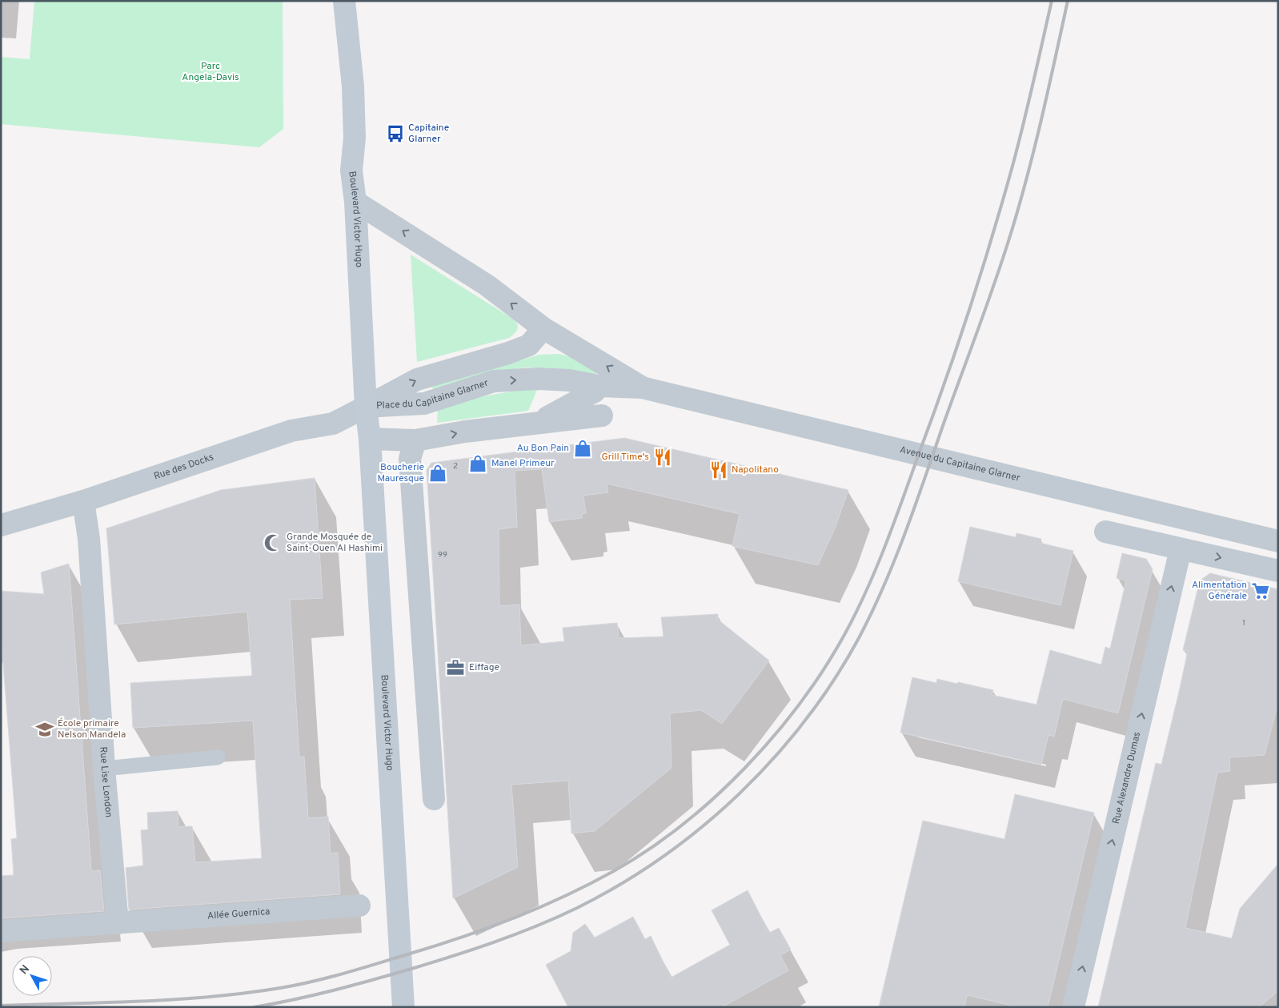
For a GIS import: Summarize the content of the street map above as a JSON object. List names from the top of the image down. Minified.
{"streets":{"main road":["Boulevard Victor Hugo"],"street":["Place du Capitaine Glarner","Avenue du Capitaine Glarner","Rue des Docks","Rue Alexandre Dumas","Rue Lise London","Allée Guernica"]},"crossings":[["Boulevard Victor Hugo","Place du Capitaine Glarner"],["Boulevard Victor Hugo","Rue des Docks"],["Place du Capitaine Glarner","Avenue du Capitaine Glarner"],["Place du Capitaine Glarner","Rue des Docks"],["Rue des Docks","Rue Lise London"],["Rue Lise London","Allée Guernica"]],"one_way":["Rue Alexandre Dumas"],"parks":["Parc Angela-Davis"],"places":{"bus stop":["Capitaine Glarner"],"shop":["Au Bon Pain","Manel Primeur","Boucherie Mauresque"],"restaurant":["Grill Time's","Napolitano"],"mosque":["Grande Mosquée de Saint-Ouen Al Hashimi"],"supermarket":["Alimentation Générale"],"office":["Eiffage"],"school or university":["École primaire Nelson Mandela"]},"house_numbers":["2","99","1"],"north":"top left"}
